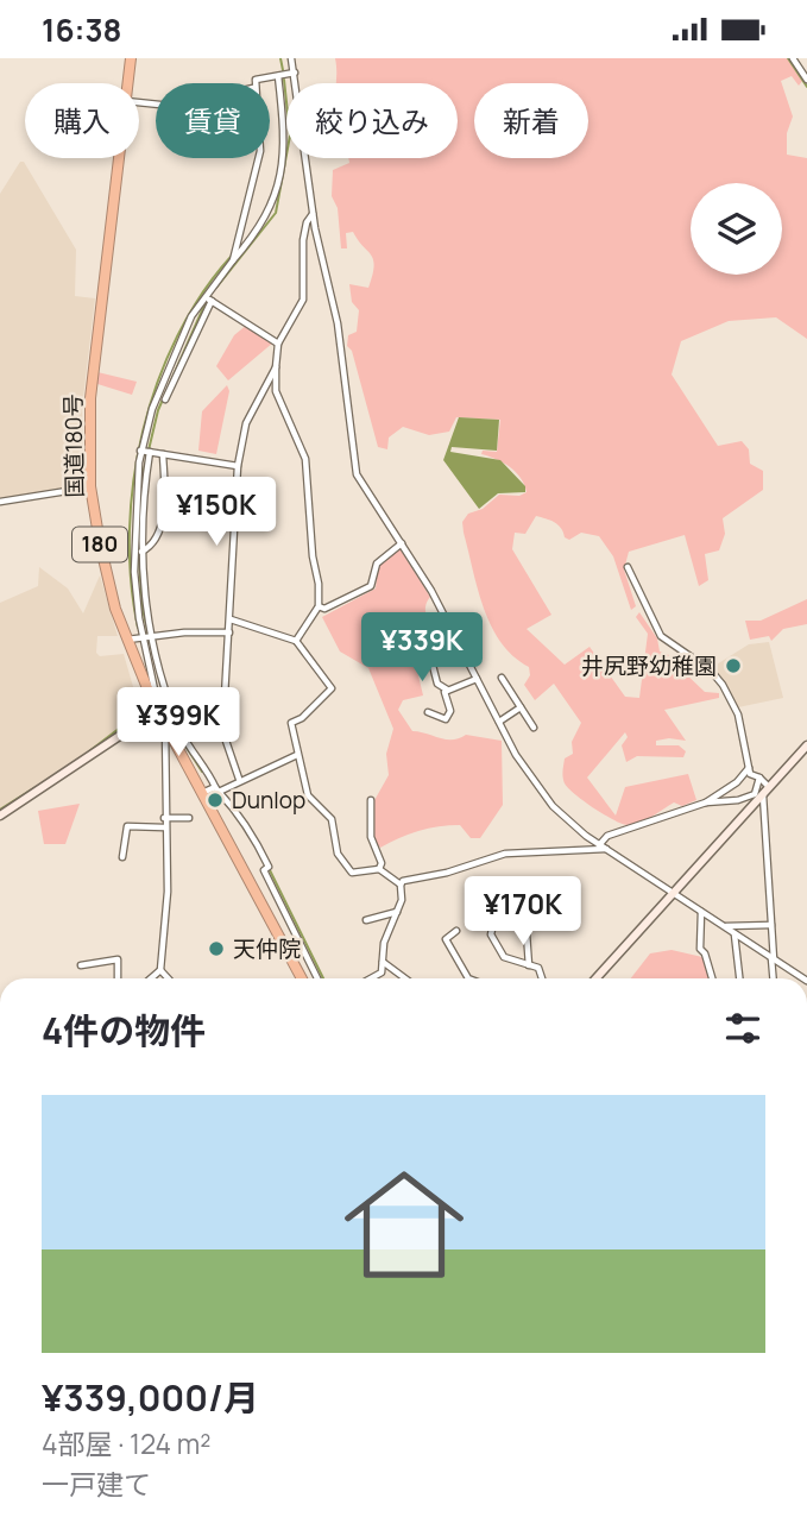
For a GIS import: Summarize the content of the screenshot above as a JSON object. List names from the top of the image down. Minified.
{"streets":{"highway":["国道180号","180"]},"places":["井尻野幼稚園","Dunlop","天仲院"],"page":{"status":"16:38","chip":["購入","賃貸","絞り込み","新着"],"price":["¥150K","¥339K","¥399K","¥170K"],"heading":"4件の物件","list":[{"name":"¥339,000/月","note":"4部屋 · 124 m² · 一戸建て"}]}}
